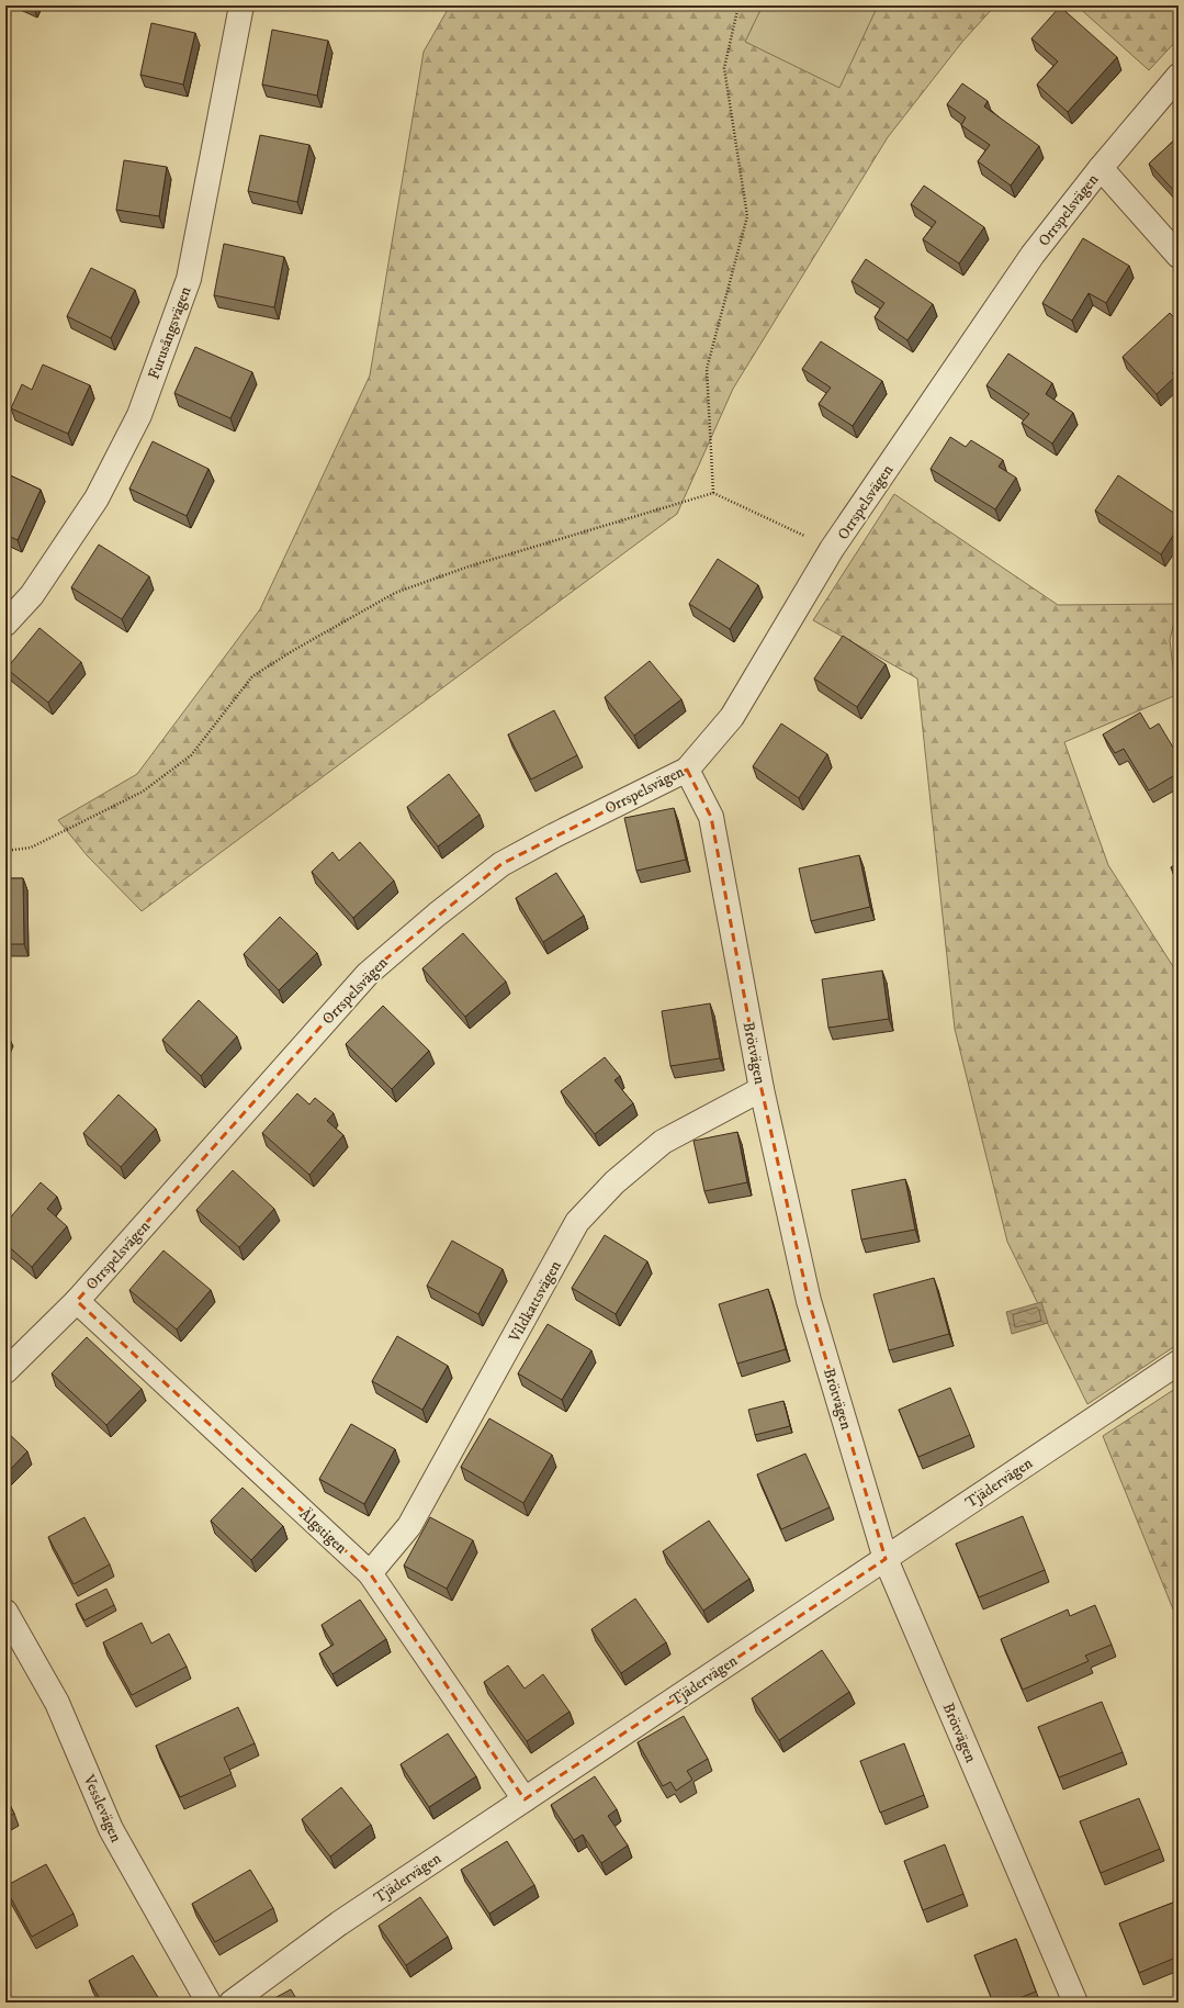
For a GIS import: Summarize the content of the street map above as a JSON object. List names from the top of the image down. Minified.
{"streets":{"street":["Orrspelsvägen","Furusångsvägen","Brötvägen","Vildkattsvägen","Tjädervägen","Älgstigen","Vesslevägen"]},"crossings":[["Orrspelsvägen","Brötvägen"],["Orrspelsvägen","Älgstigen"],["Brötvägen","Vildkattsvägen"],["Brötvägen","Tjädervägen"],["Vildkattsvägen","Älgstigen"],["Tjädervägen","Älgstigen"]]}
